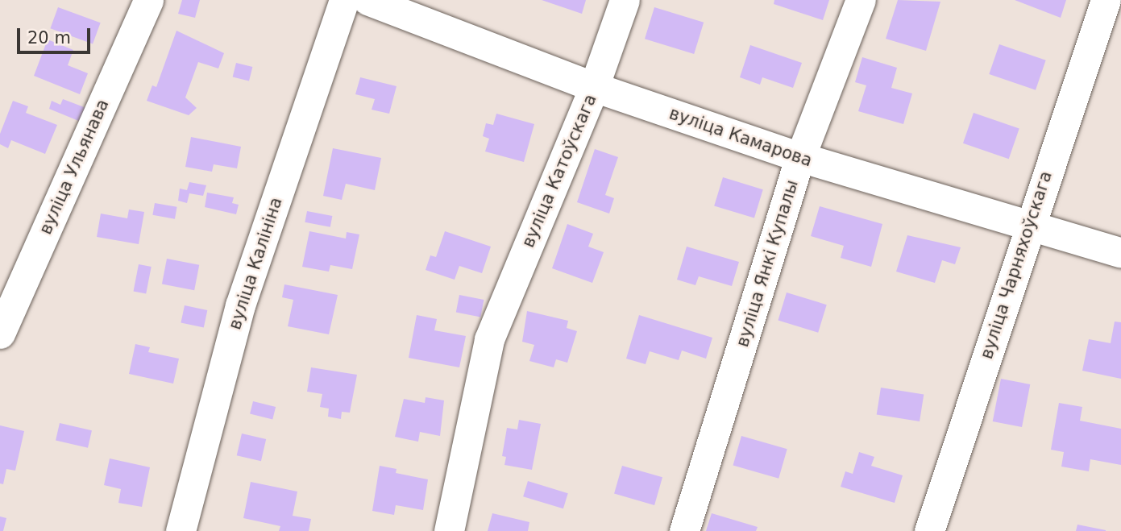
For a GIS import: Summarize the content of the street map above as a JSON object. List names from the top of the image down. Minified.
{"streets":{"street":["вуліца Камарова","вуліца Ульянава","вуліца Катоўскага","вуліца Калініна","вуліца Янкі Купалы","вуліца Чарняхоўскага"]},"crossings":[["вуліца Камарова","вуліца Катоўскага"],["вуліца Камарова","вуліца Янкі Купалы"],["вуліца Камарова","вуліца Чарняхоўскага"]],"scale_bar":"20 m"}
